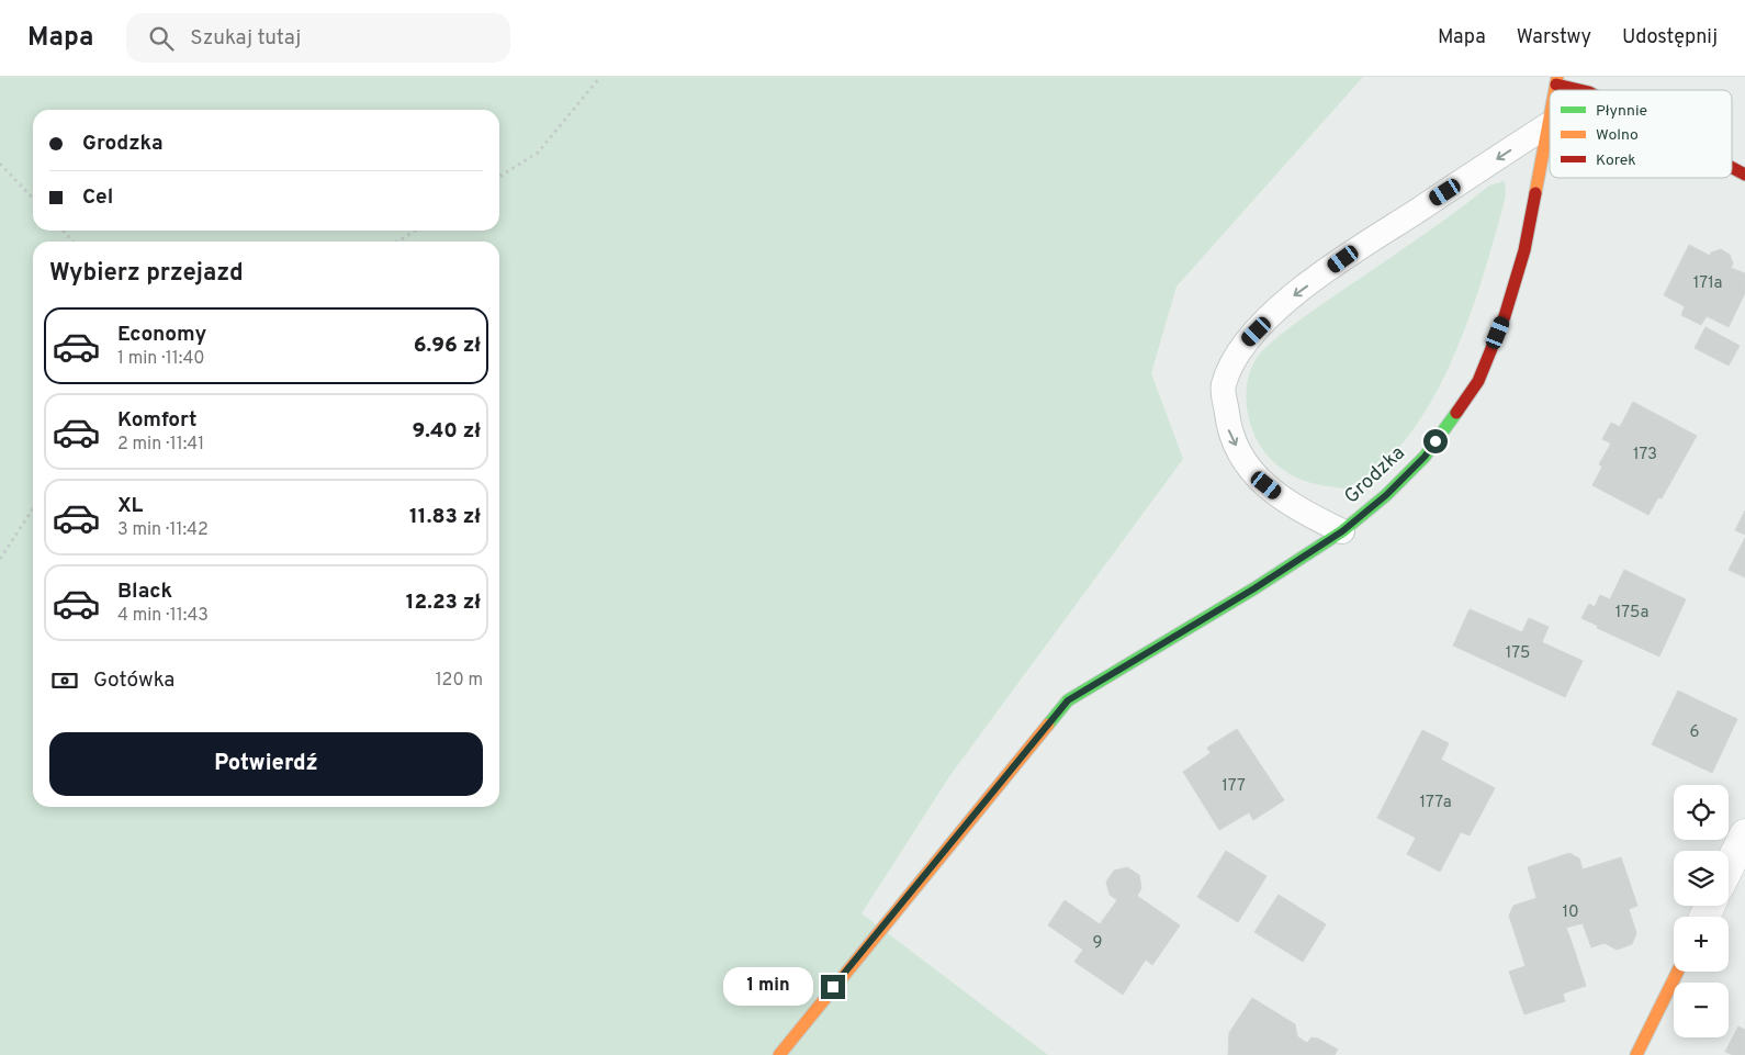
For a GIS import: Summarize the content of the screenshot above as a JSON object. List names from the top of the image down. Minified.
{"streets":{"street":["Grodzka"]},"house_numbers":["171a","173","175a","175","6","177","177a","10","9"],"legend":["Płynnie","Wolno","Korek"],"page":{"header":"Mapa","search":"Szukaj tutaj","nav":["Mapa","Warstwy","Udostępnij"],"banner":["Grodzka","Cel"],"heading":"Wybierz przejazd","list":[{"name":"Economy","note":"1 min · 11:40","value":"6.96 zł"},{"name":"Komfort","note":"2 min · 11:41","value":"9.40 zł"},{"name":"XL","note":"3 min · 11:42","value":"11.83 zł"},{"name":"Black","note":"4 min · 11:43","value":"12.23 zł"}],"pay":["Gotówka","120 m"],"buttons":"Potwierdź","map_buttons":["+","−"],"bubble":"1 min"}}
